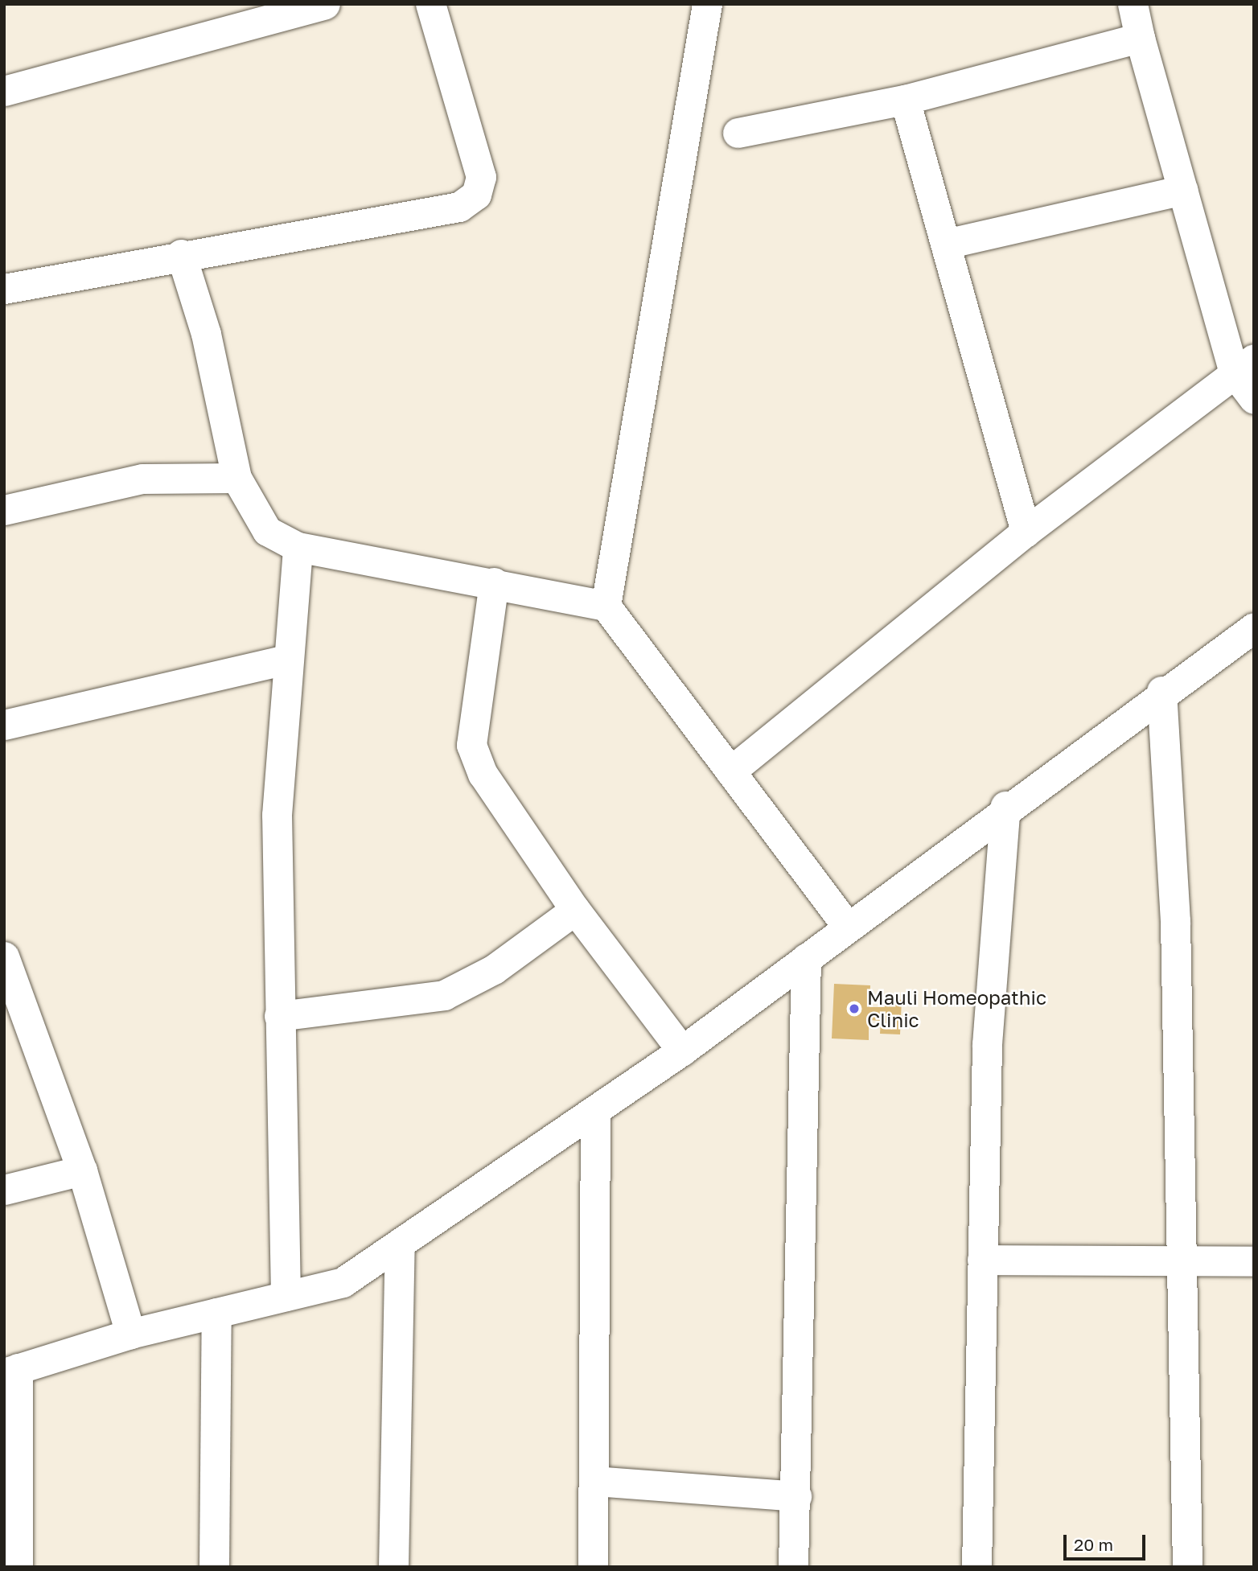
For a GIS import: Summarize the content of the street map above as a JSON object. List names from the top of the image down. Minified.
{"places":["Mauli Homeopathic Clinic"],"scale_bar":"20 m"}
